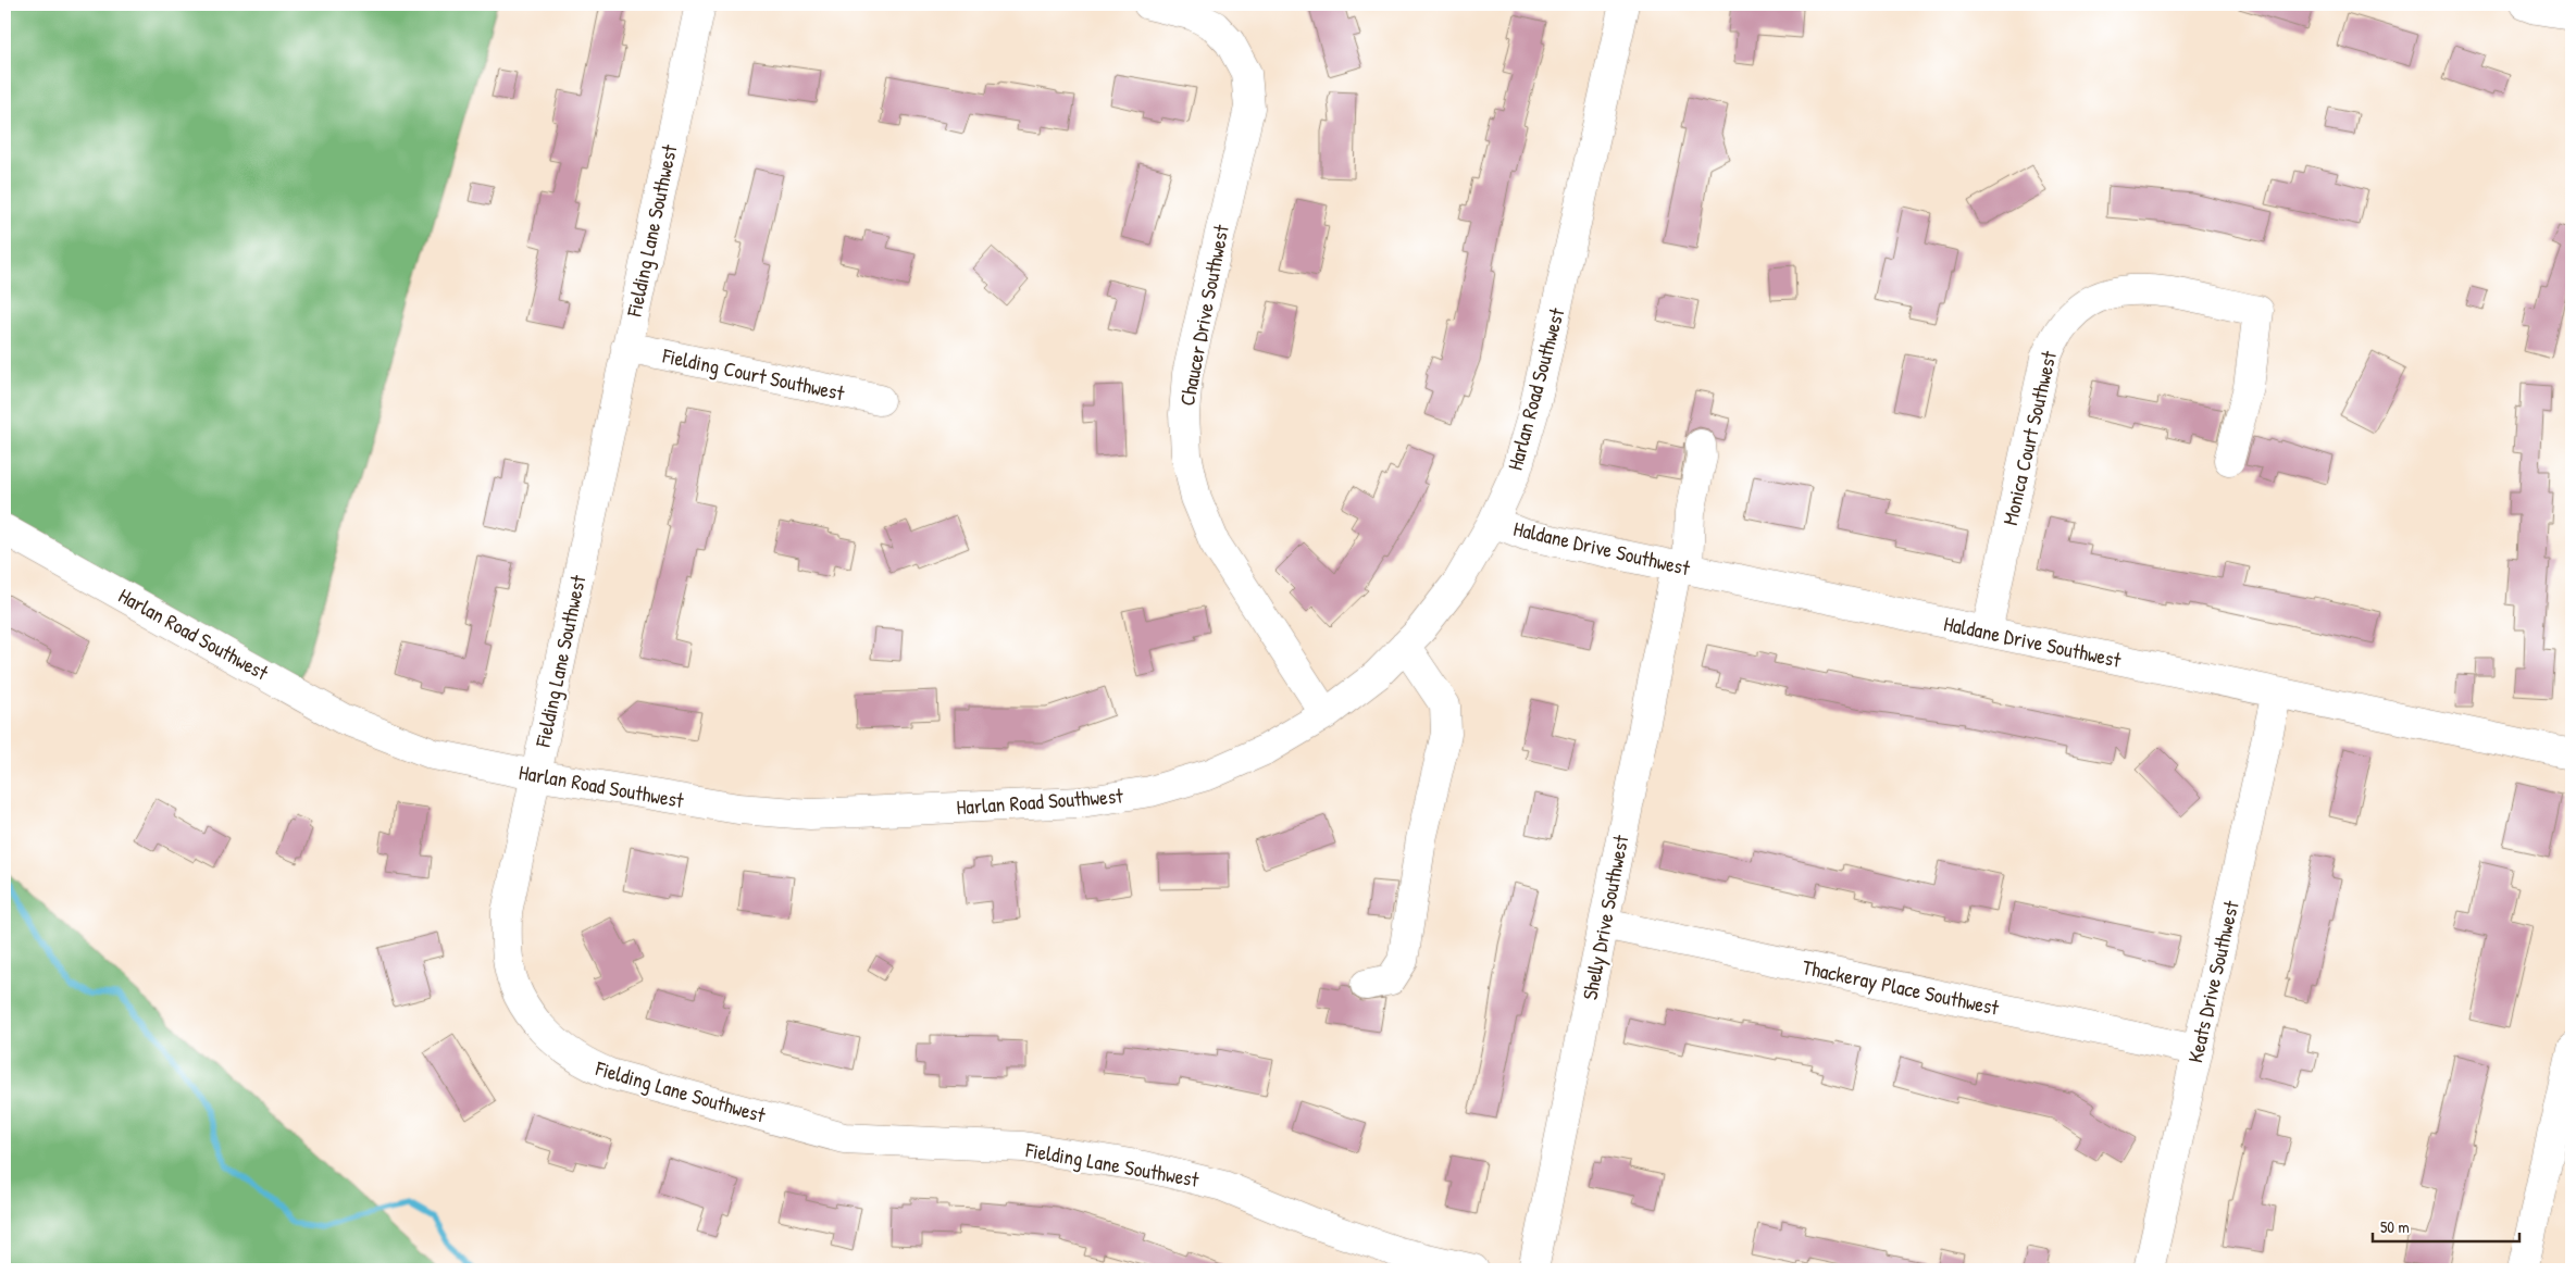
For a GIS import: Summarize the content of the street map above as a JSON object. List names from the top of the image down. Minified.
{"streets":{"street":["Fielding Lane Southwest","Chaucer Drive Southwest","Fielding Court Southwest","Harlan Road Southwest","Monica Court Southwest","Haldane Drive Southwest","Shelly Drive Southwest","Keats Drive Southwest","Thackeray Place Southwest"]},"crossings":[["Fielding Lane Southwest","Fielding Court Southwest"],["Fielding Lane Southwest","Harlan Road Southwest"],["Chaucer Drive Southwest","Harlan Road Southwest"],["Harlan Road Southwest","Haldane Drive Southwest"],["Monica Court Southwest","Haldane Drive Southwest"],["Haldane Drive Southwest","Shelly Drive Southwest"],["Haldane Drive Southwest","Keats Drive Southwest"],["Shelly Drive Southwest","Thackeray Place Southwest"],["Keats Drive Southwest","Thackeray Place Southwest"]],"scale_bar":"50 m"}
